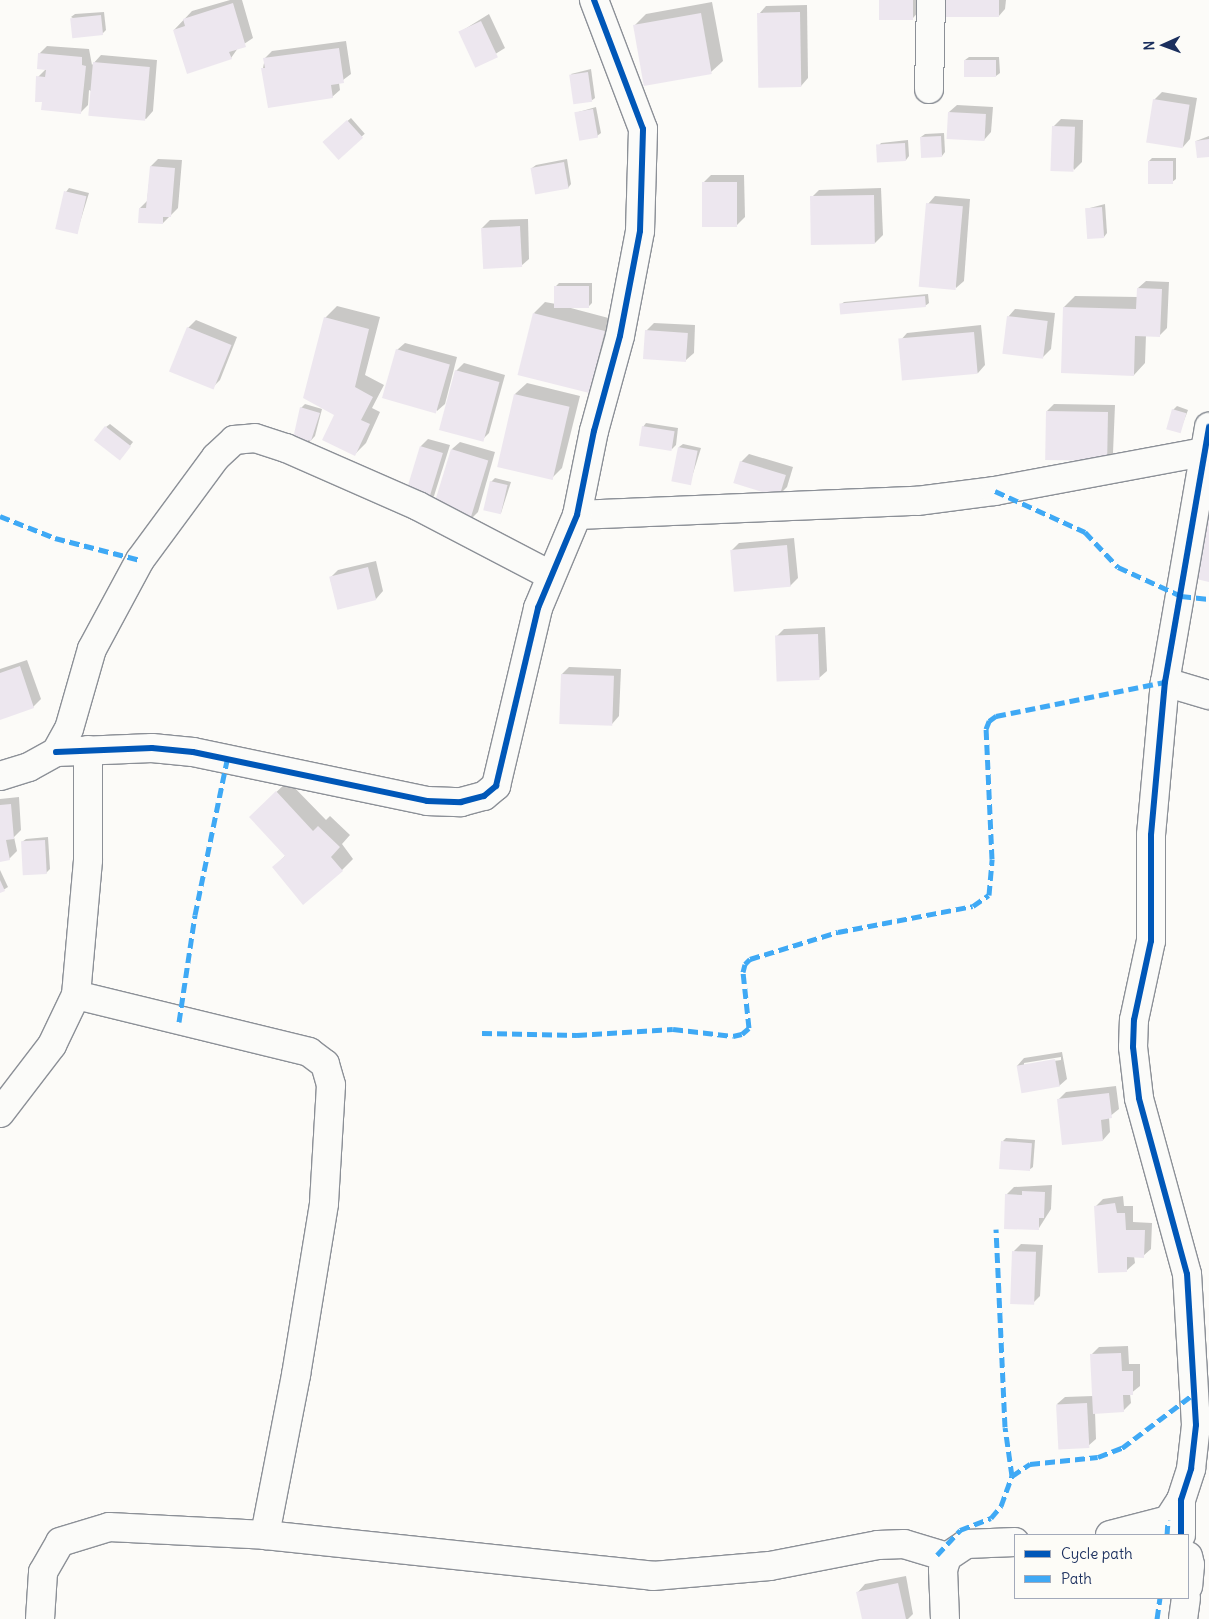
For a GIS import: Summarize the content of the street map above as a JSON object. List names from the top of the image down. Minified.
{"legend":["Cycle path","Path"],"north":"left"}
